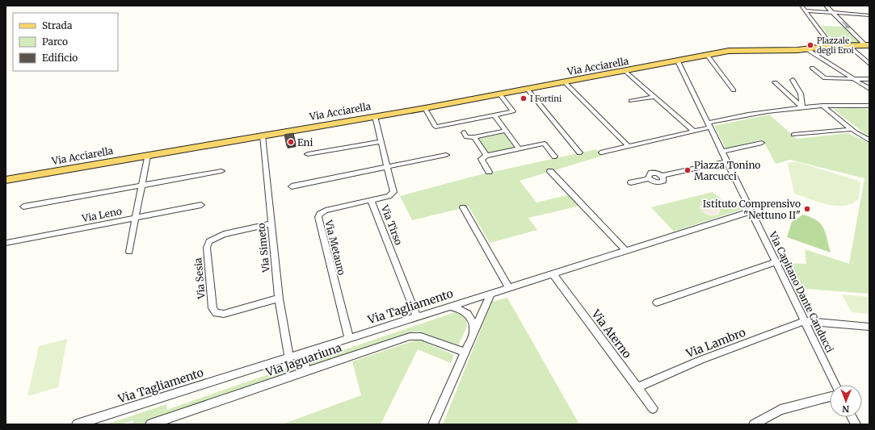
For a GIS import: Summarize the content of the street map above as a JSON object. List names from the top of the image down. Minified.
{"streets":{"main road":["Via Acciarella"],"street":["Via Leno","Via Tirso","Via Simeto","Via Metauro","Via Sesia","Via Capitano Dante Canducci","Via Tagliamento","Via Aterno","Via Lambro","Via Jaguariuna"]},"crossings":[["Via Acciarella","Via Tirso"],["Via Acciarella","Via Simeto"],["Via Acciarella","Via Capitano Dante Canducci"],["Via Tirso","Via Metauro"],["Via Tirso","Via Tagliamento"],["Via Simeto","Via Sesia"],["Via Simeto","Via Tagliamento"],["Via Metauro","Via Tagliamento"],["Via Capitano Dante Canducci","Via Tagliamento"],["Via Capitano Dante Canducci","Via Lambro"],["Via Tagliamento","Via Aterno"],["Via Aterno","Via Lambro"]],"places":["PIazzale degli Eroi","I Fortini","Eni","Piazza Tonino Marcucci","Istituto Comprensivo \"Nettuno II\""],"legend":["Strada","Parco","Edificio"],"north":"bottom"}
